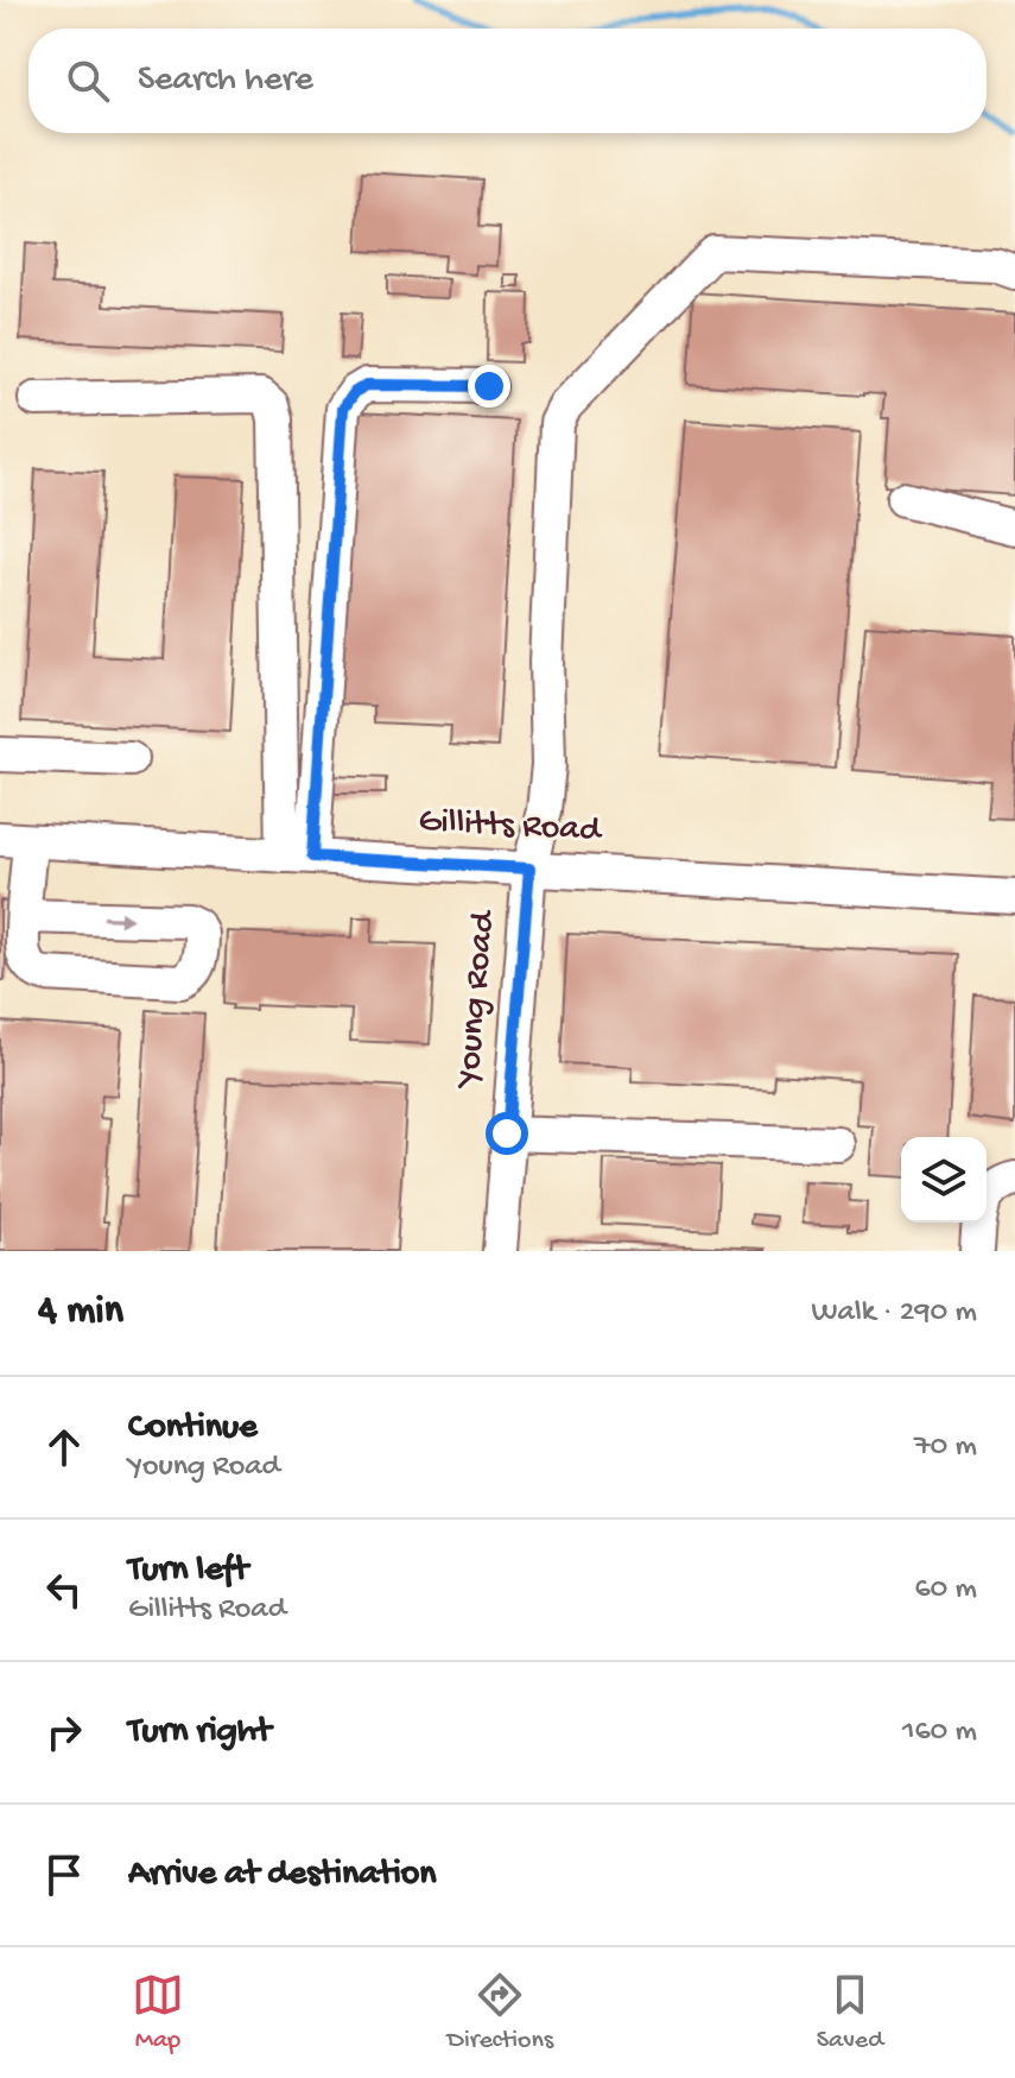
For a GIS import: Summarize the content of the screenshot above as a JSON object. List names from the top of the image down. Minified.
{"streets":{"lane":["Gillitts Road","Young Road"]},"crossings":[["Gillitts Road","Young Road"]],"page":{"search":"Search here","heading":["4 min","Walk · 290 m"],"list":[["Continue","Young Road","70 m"],["Turn left","Gillitts Road","60 m"],["Turn right","160 m"],"Arrive at destination"],"nav":["Map","Directions","Saved"]}}
